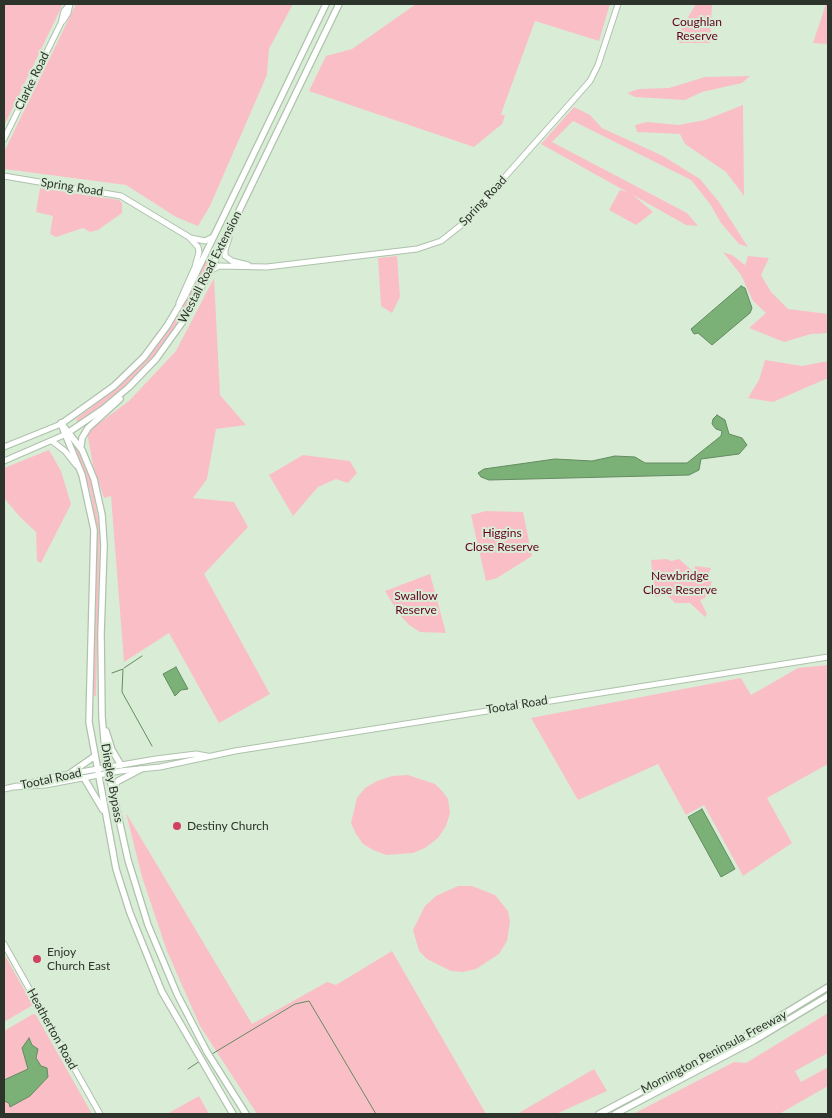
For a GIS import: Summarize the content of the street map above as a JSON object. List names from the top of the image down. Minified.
{"streets":{"highway":["Westall Road Extension","Dingley Bypass","Mornington Peninsula Freeway"],"main road":["Clarke Road","Spring Road","Tootal Road","Heatherton Road"]},"crossings":[["Spring Road","Westall Road Extension"],["Westall Road Extension","Dingley Bypass"],["Tootal Road","Dingley Bypass"]],"parks":["Coughlan Reserve","Higgins Close Reserve","Newbridge Close Reserve","Swallow Reserve"],"places":["Destiny Church","Enjoy Church East"]}
